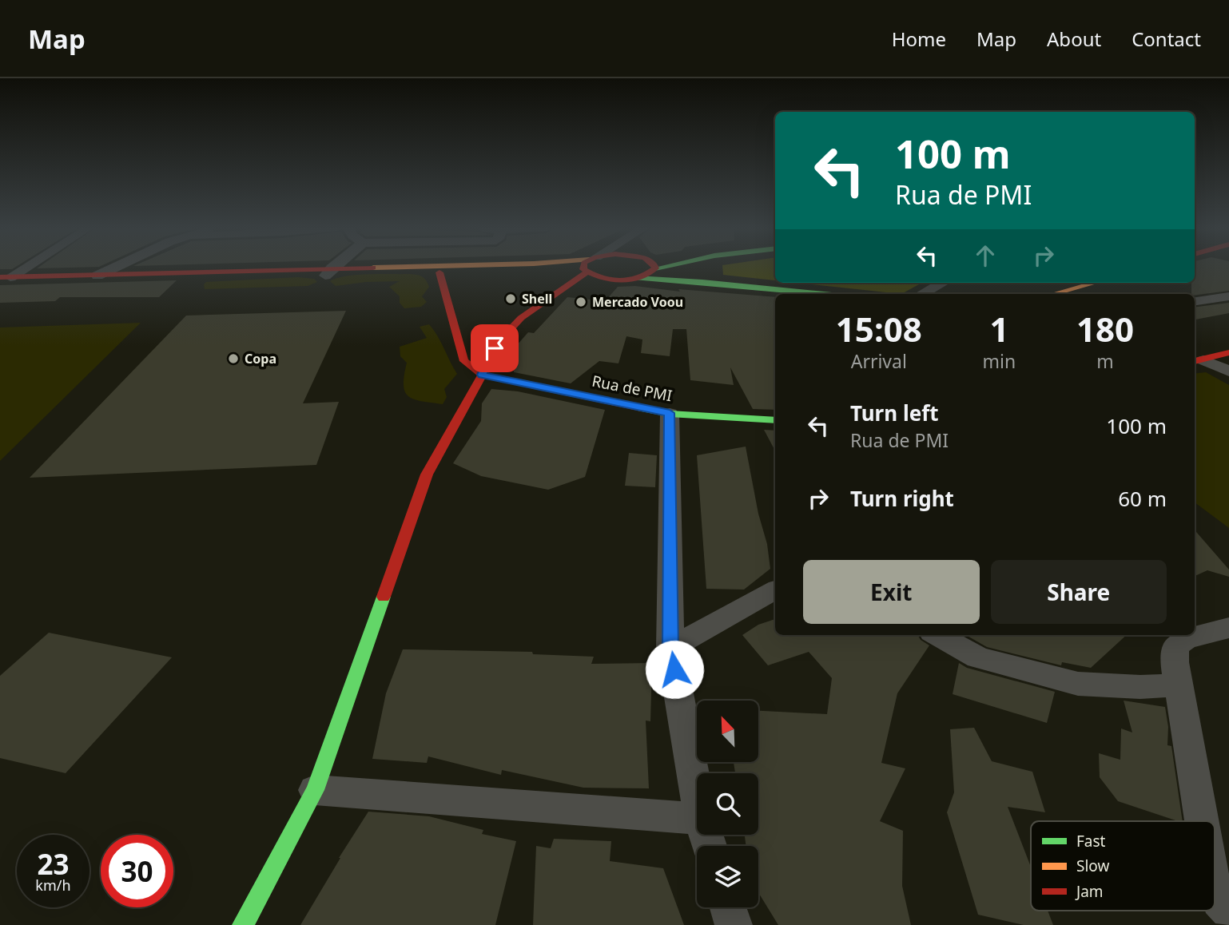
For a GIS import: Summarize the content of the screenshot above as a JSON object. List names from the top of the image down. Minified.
{"streets":{"main road":["Rua de PMI"]},"places":["Shell","Mercado Voou","Copa"],"legend":["Fast","Slow","Jam"],"north":"top left","page":{"header":"Map","nav":["Home","Map","About","Contact"],"turn":["100 m","Rua de PMI"],"eta":["15:08","Arrival","1","min","180","m"],"list":[{"name":"Turn left","note":"Rua de PMI","value":"100 m"},{"name":"Turn right","value":"60 m"}],"buttons":["Exit","Share"],"speed":"23 km/h","limit":"30"}}
